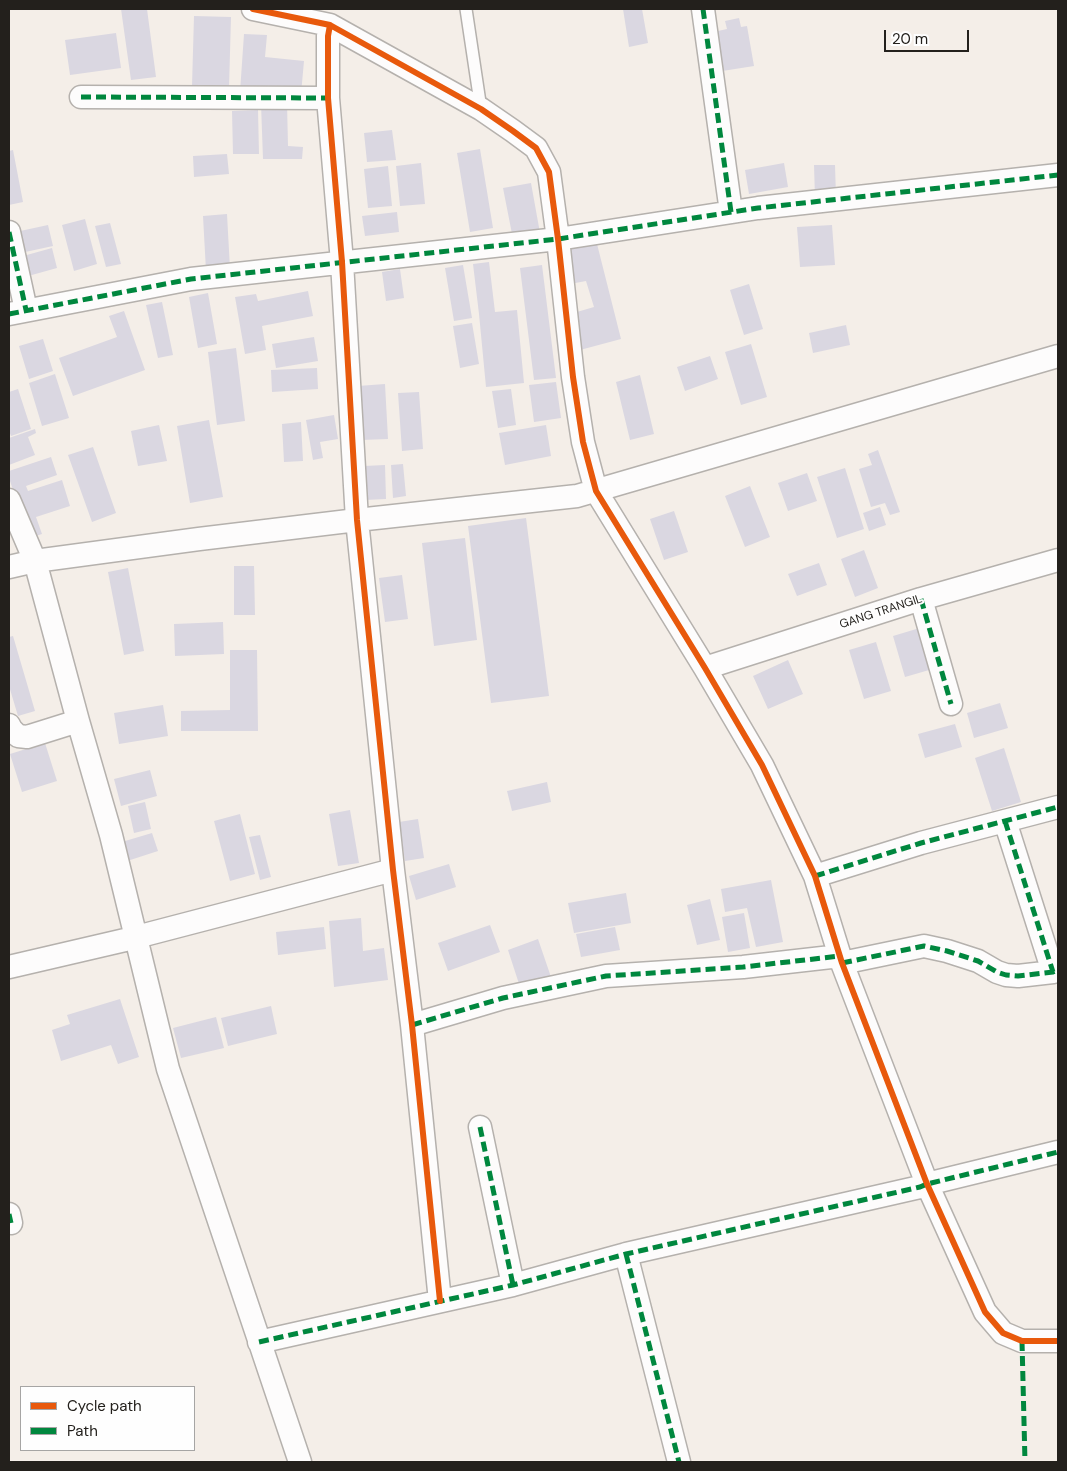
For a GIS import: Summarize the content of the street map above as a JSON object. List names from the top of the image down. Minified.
{"streets":{"street":["GANG TRANGIL"]},"legend":["Cycle path","Path"],"scale_bar":"20 m"}
